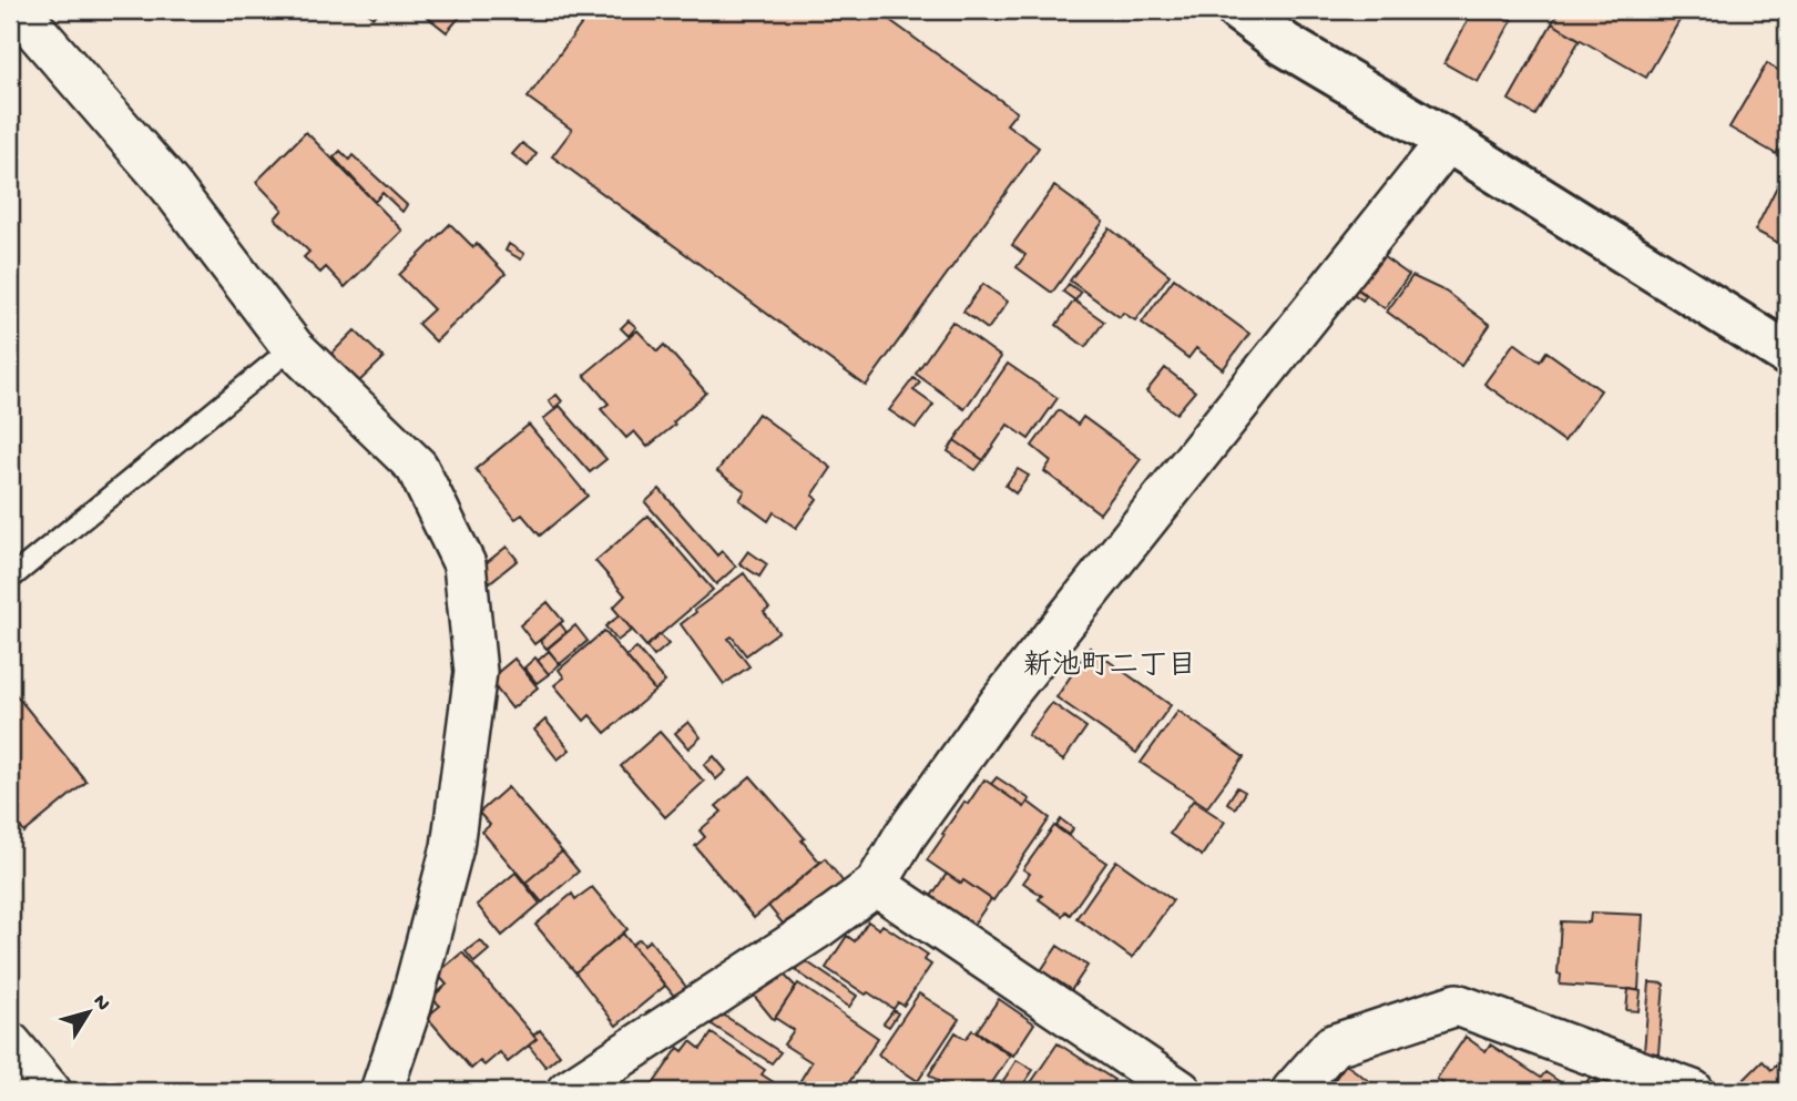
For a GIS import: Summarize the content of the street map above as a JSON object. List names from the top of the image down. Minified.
{"districts":["新池町二丁目"],"north":"top right"}
